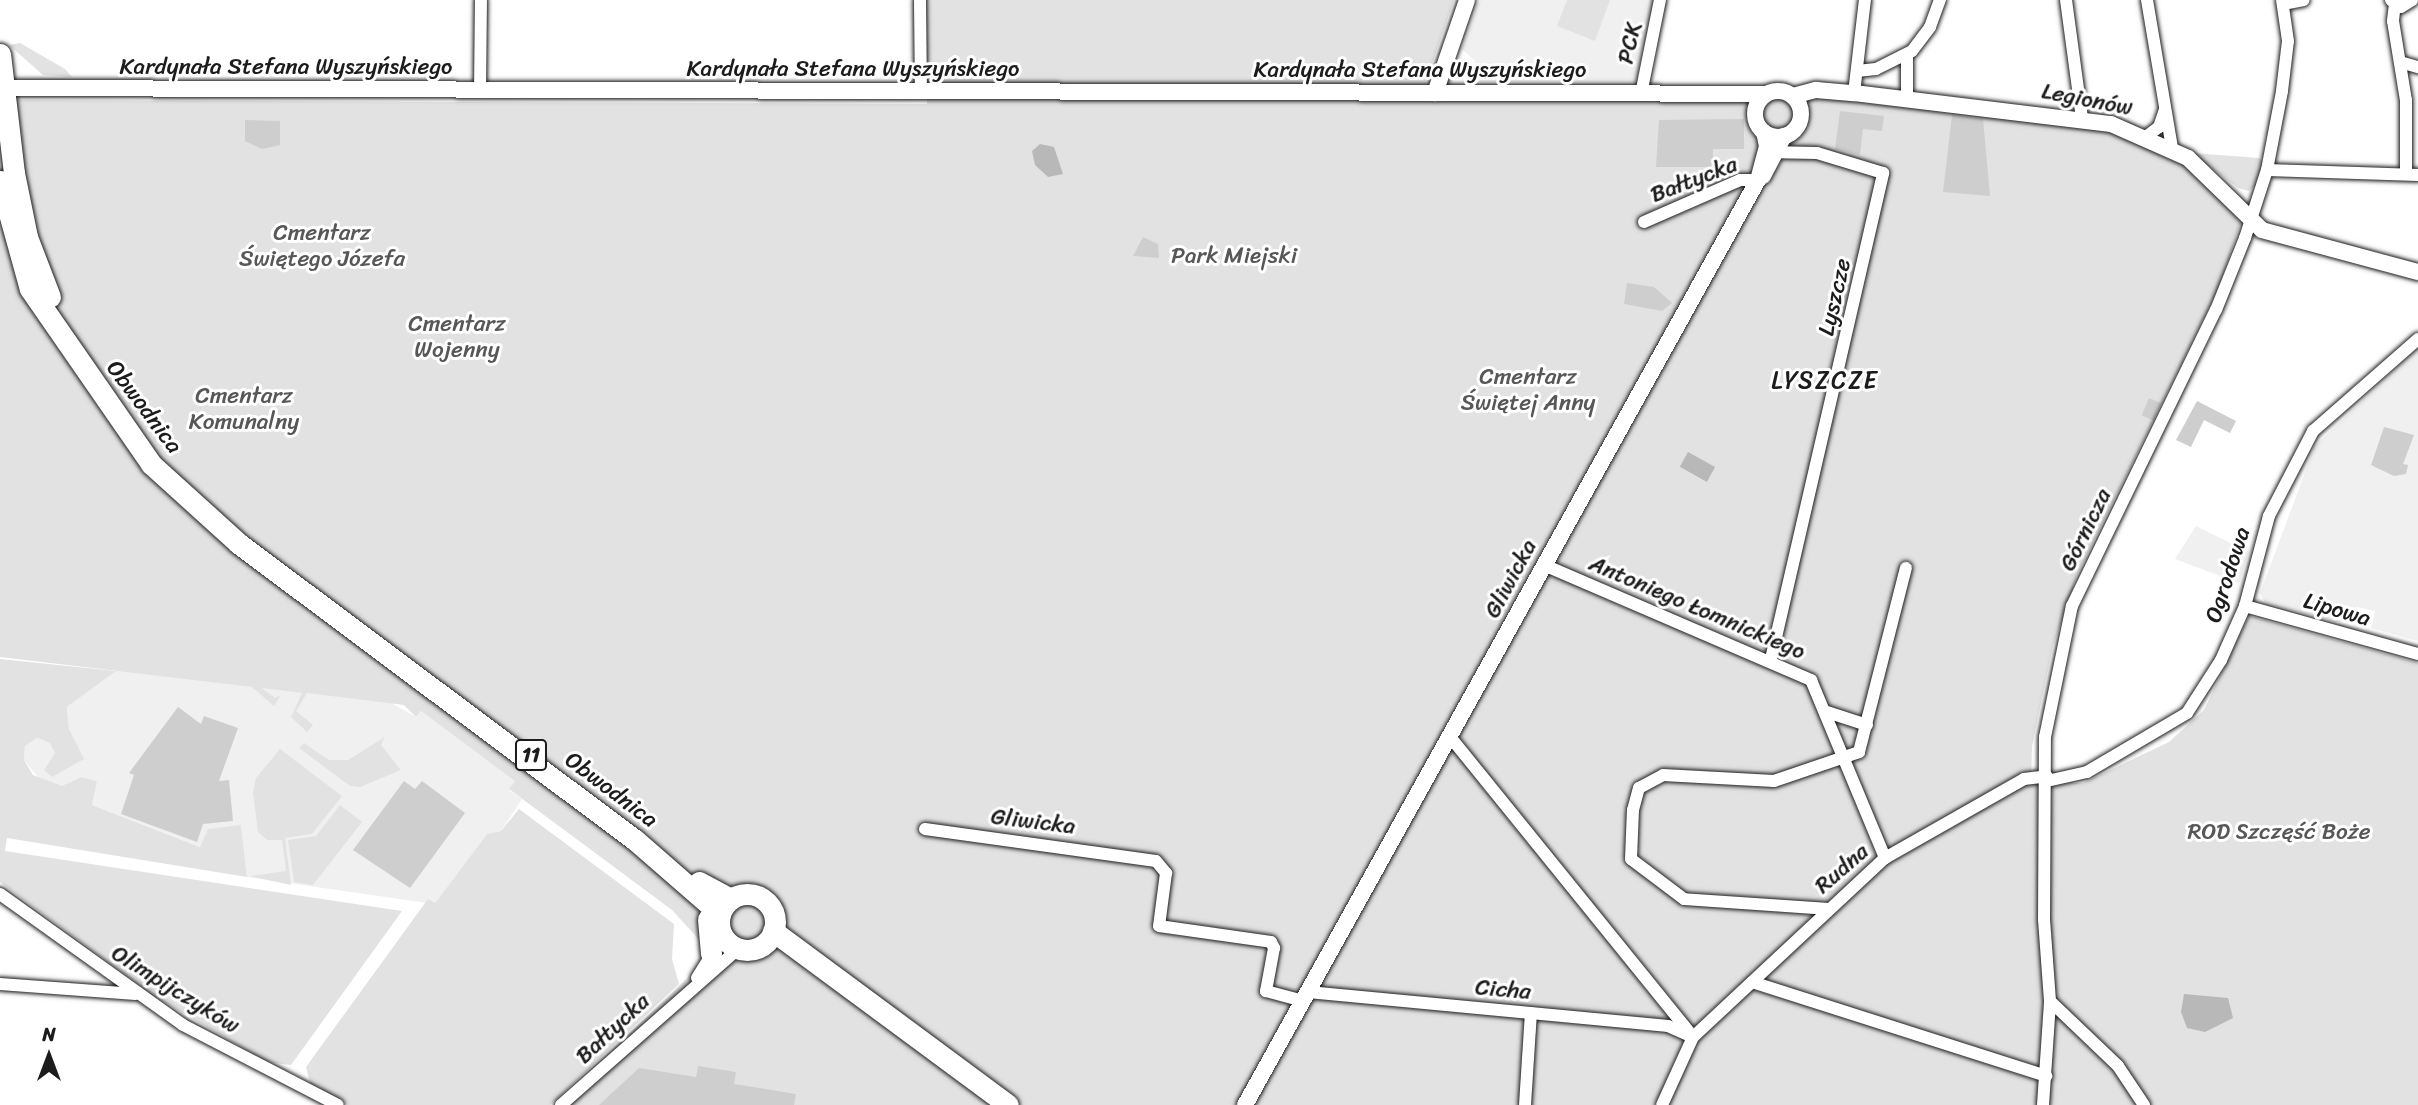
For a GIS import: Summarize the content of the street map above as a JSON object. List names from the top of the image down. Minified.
{"streets":{"highway":["Obwodnica","11"],"street":["PCK","Kardynała Stefana Wyszyńskiego","Legionów","Bałtycka","Lyszcze","Górnicza","Ogrodowa","Gliwicka","Antoniego Łomnickiego","Lipowa","Rudna","Olimpijczyków","Cicha"]},"crossings":[["PCK","Kardynała Stefana Wyszyńskiego"],["Kardynała Stefana Wyszyńskiego","Legionów"],["Kardynała Stefana Wyszyńskiego","Obwodnica"],["Kardynała Stefana Wyszyńskiego","Gliwicka"],["Legionów","Górnicza"],["Legionów","Gliwicka"],["Bałtycka","Gliwicka"],["Lyszcze","Gliwicka"],["Lyszcze","Antoniego Łomnickiego"],["Górnicza","Ogrodowa"],["Górnicza","Rudna"],["Ogrodowa","Lipowa"],["Ogrodowa","Rudna"],["Gliwicka","Antoniego Łomnickiego"],["Gliwicka","Cicha"],["Antoniego Łomnickiego","Rudna"],["Rudna","Cicha"]],"districts":["LYSZCZE"],"parks":["Cmentarz Świętego Józefa","Park Miejski","Cmentarz Wojenny","Cmentarz Świętej Anny","Cmentarz Komunalny","ROD Szczęść Boże"],"north":"top"}
